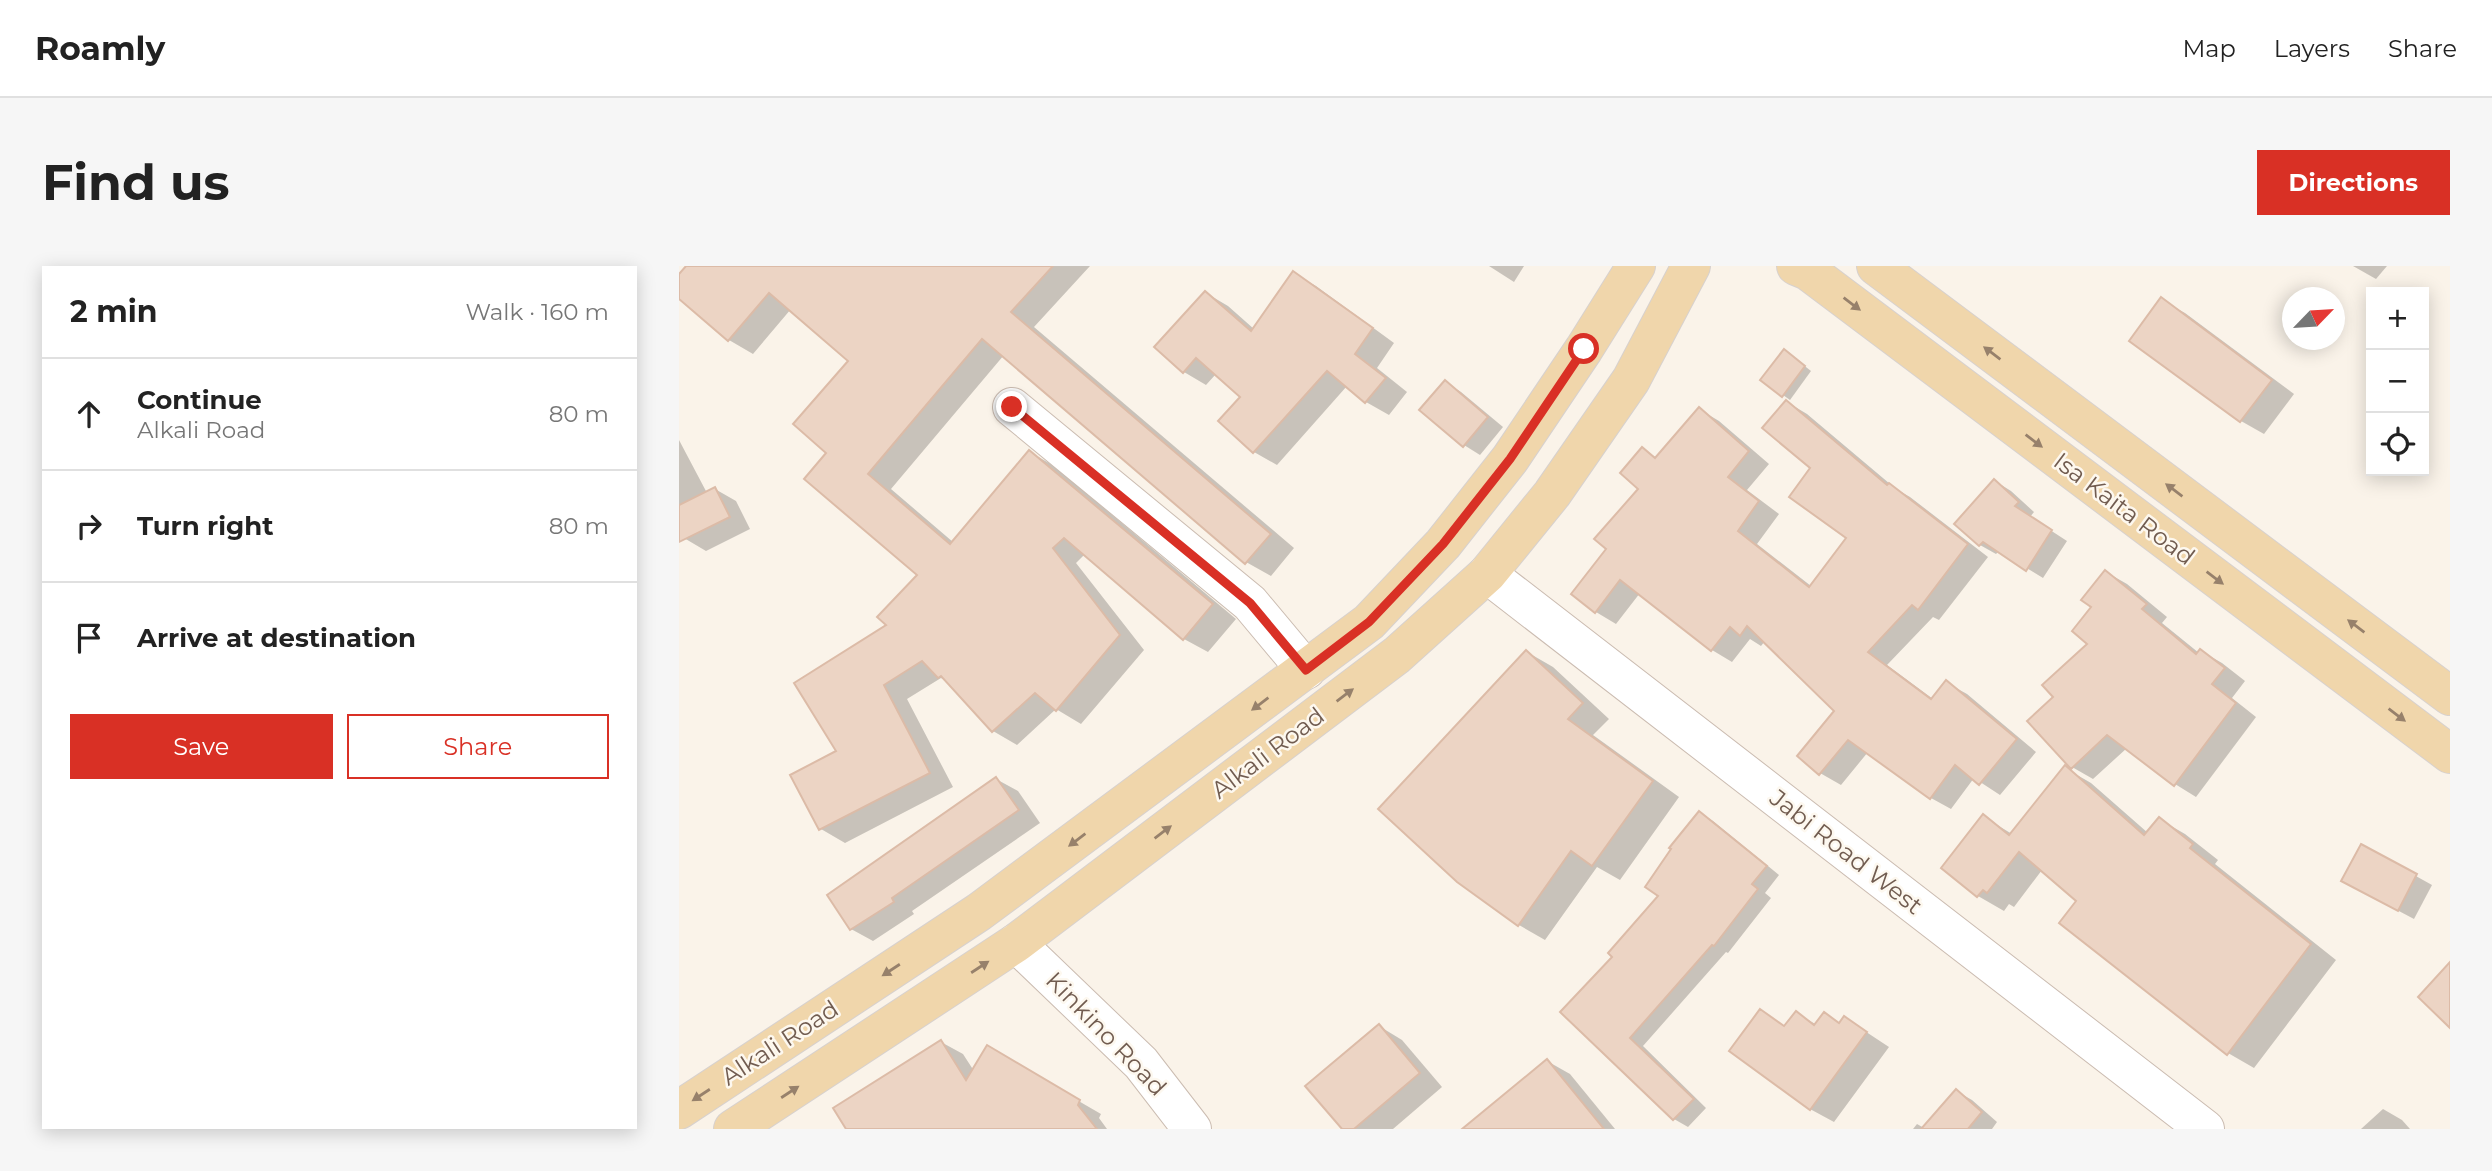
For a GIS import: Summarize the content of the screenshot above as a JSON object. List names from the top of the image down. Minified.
{"streets":{"main road":["Isa Kaita Road","Alkali Road"],"street":["Jabi Road West","Kinkino Road"]},"crossings":[["Alkali Road","Jabi Road West"],["Alkali Road","Kinkino Road"]],"north":"top right","page":{"header":"Roamly","nav":["Map","Layers","Share"],"buttons":["Directions",["Save","Share"]],"title":"Find us","heading":["2 min","Walk · 160 m"],"map_buttons":["+","−"],"list":[["Continue","Alkali Road","80 m"],["Turn right","80 m"],"Arrive at destination"]}}
